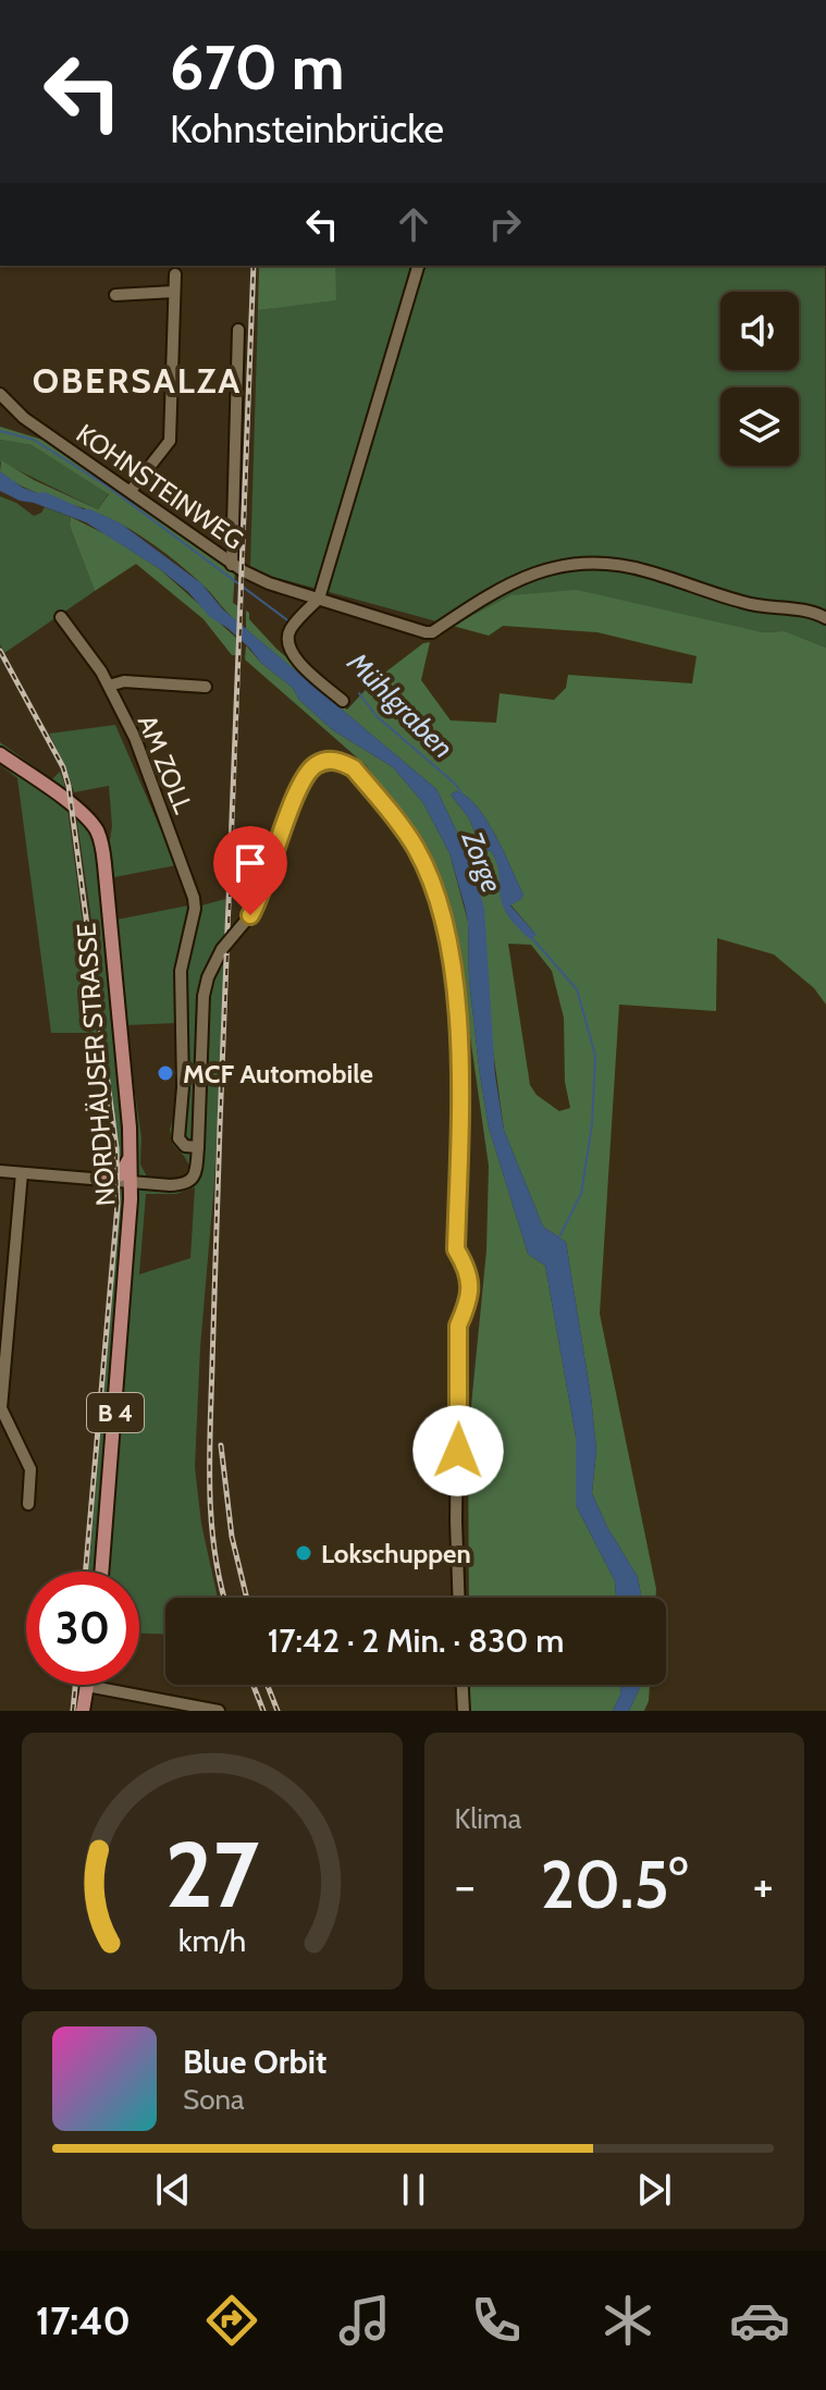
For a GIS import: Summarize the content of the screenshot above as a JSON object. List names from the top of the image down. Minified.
{"streets":{"main road":["NORDHÄUSER STRASSE","B 4"],"street":["KOHNSTEINWEG","AM ZOLL"]},"districts":["OBERSALZA"],"water":["Mühlgraben","Zorge"],"places":["MCF Automobile","Lokschuppen"],"page":{"turn":["670 m","Kohnsteinbrücke"],"limit":"30","trip":"17:42 · 2 Min. · 830 m","tile":"Klima","heat":["−","20.5°","+"],"song":["Blue Orbit","Sona"],"tabs":"17:40","gauge":["27","km/h"]}}
